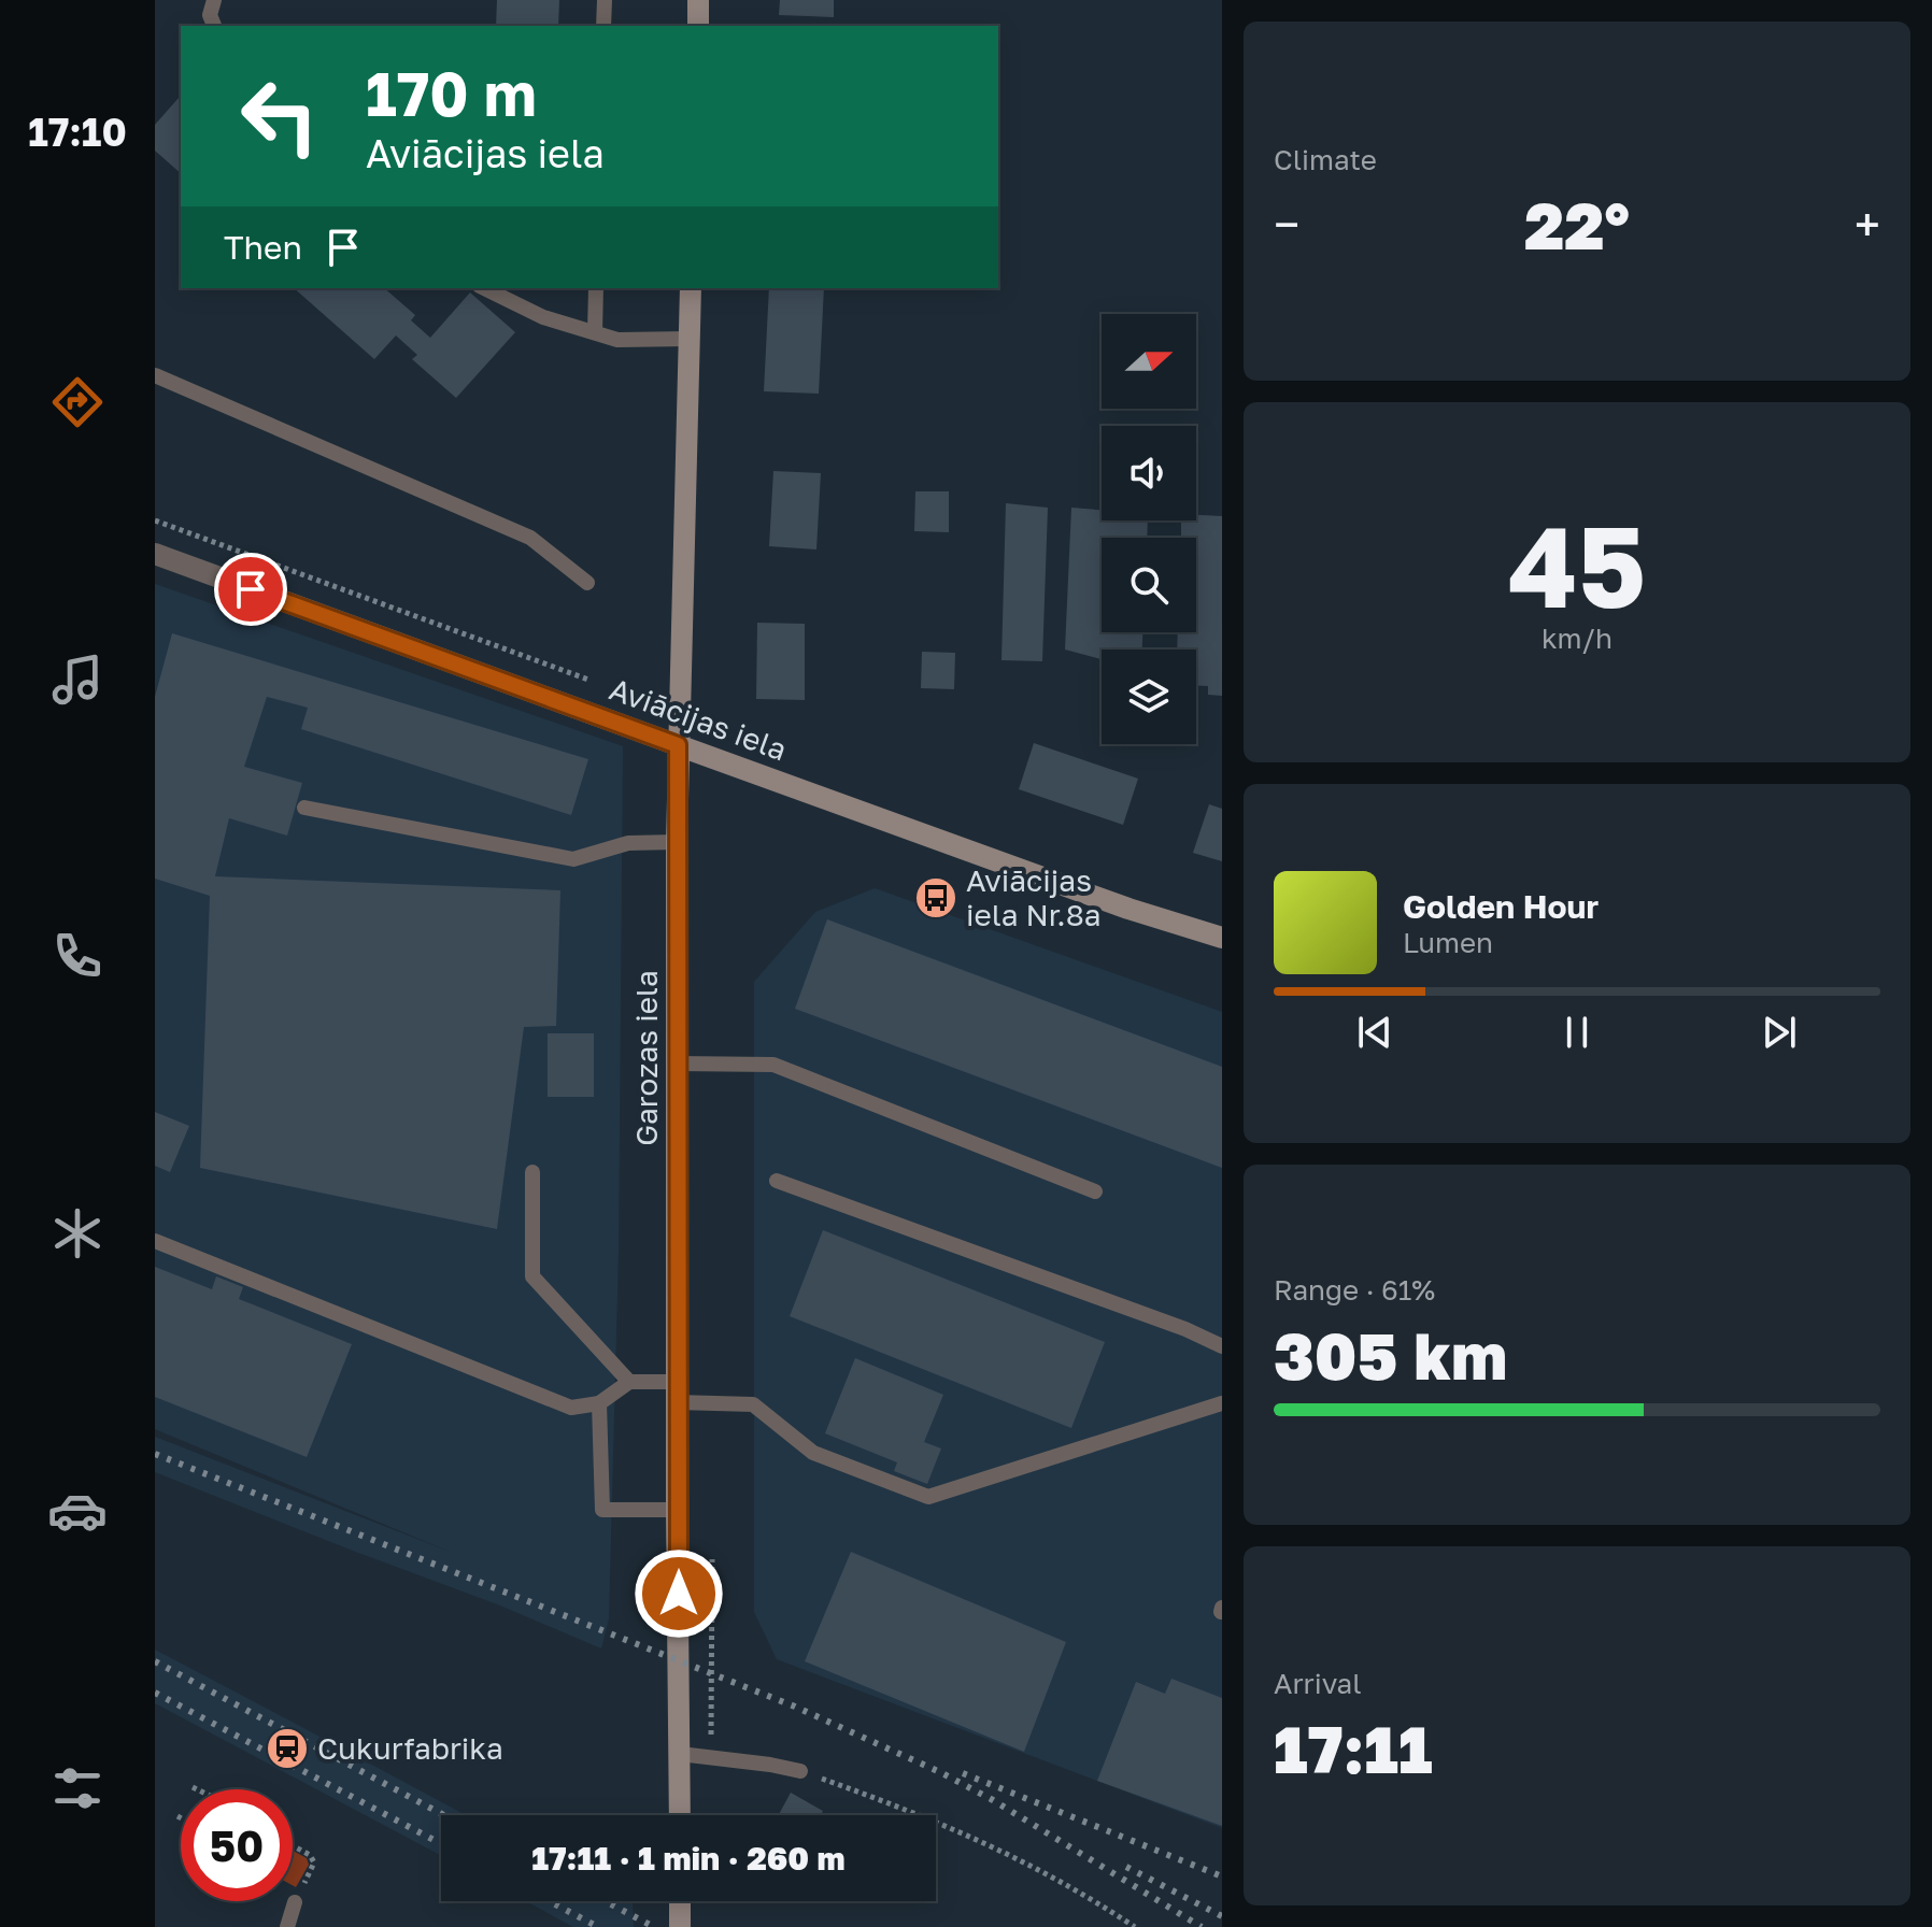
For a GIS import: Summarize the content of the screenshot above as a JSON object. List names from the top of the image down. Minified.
{"streets":{"main road":["Aviācijas iela","Garozas iela"]},"crossings":[["Aviācijas iela","Garozas iela"]],"places":{"bus stop":["Aviācijas iela Nr.8a"],"station":["Cukurfabrika"]},"north":"right","page":{"tabs":"17:10","tile":["Climate",["45","km/h"],["Range · 61%","305 km"],["Arrival","17:11"]],"turn":["170 m","Aviācijas iela"],"heat":["−","22°","+"],"then":"Then","song":["Golden Hour","Lumen"],"limit":"50","trip":"17:11 · 1 min · 260 m"}}
